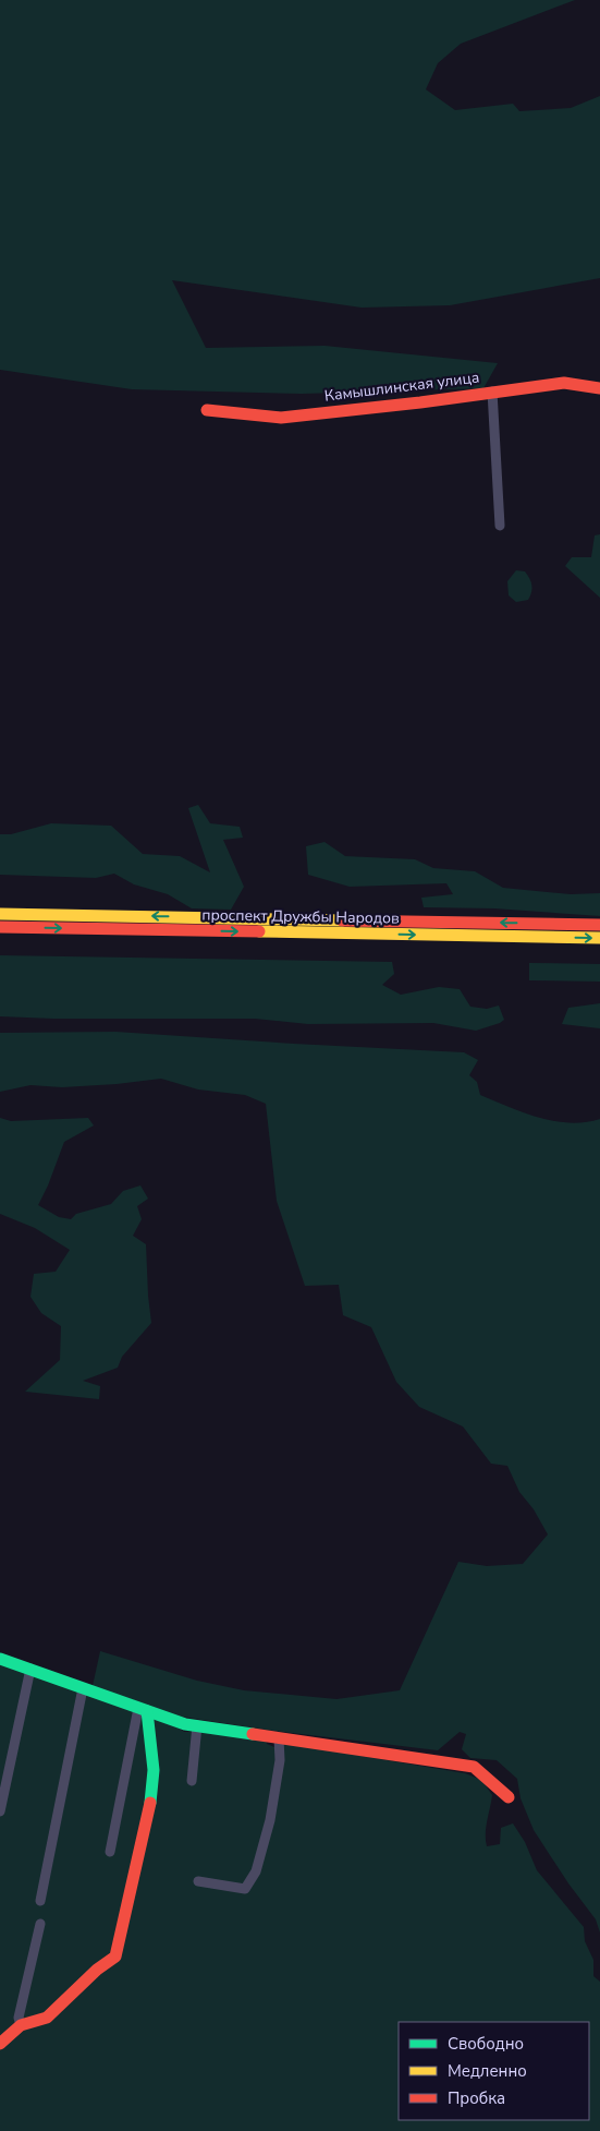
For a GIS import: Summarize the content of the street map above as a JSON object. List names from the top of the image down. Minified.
{"streets":{"street":["Камышлинская улица","проспект Дружбы Народов"]},"legend":["Свободно","Медленно","Пробка"]}
